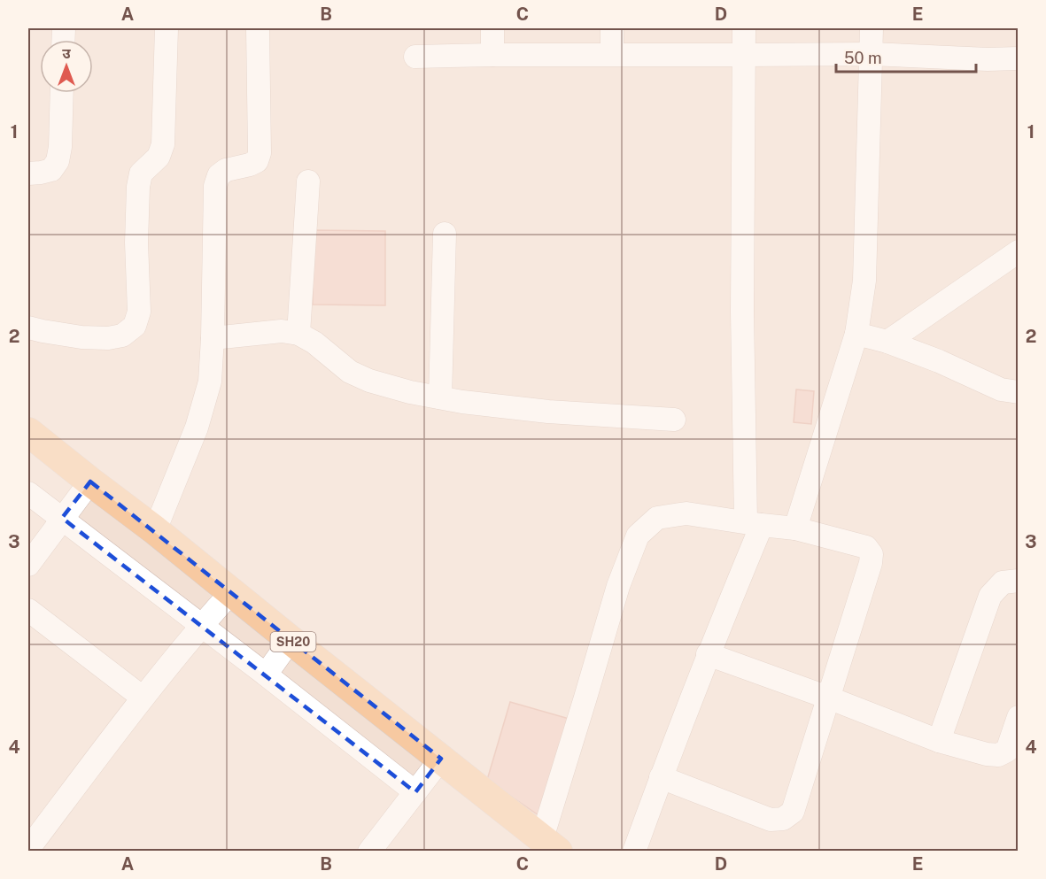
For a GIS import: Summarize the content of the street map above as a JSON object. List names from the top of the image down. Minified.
{"streets":{"main road":["SH20"]},"scale_bar":"50 m","north":"top","grid":{"columns":["A","B","C","D","E"],"rows":["1","2","3","4"]}}
